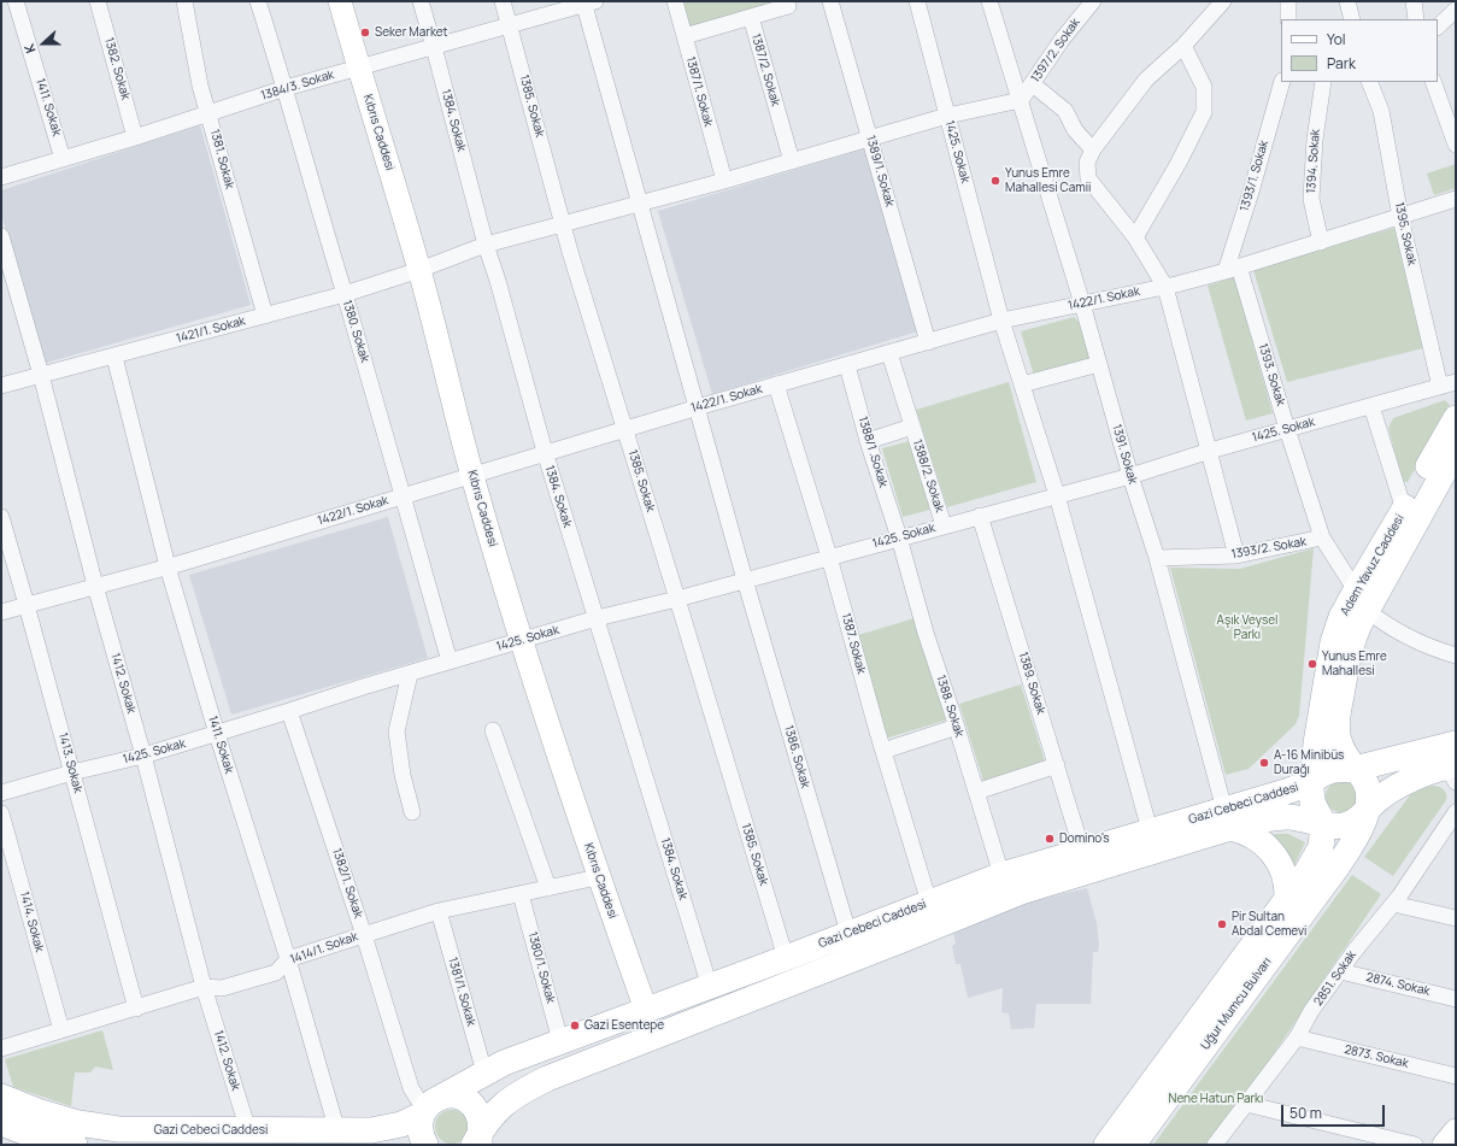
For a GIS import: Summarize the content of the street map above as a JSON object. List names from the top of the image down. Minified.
{"streets":{"main road":["Kıbrıs Caddesi","Adem Yavuz Caddesi","Gazi Cebeci Caddesi","Uğur Mumcu Bulvarı"],"street":["1397/2. Sokak","1382. Sokak","1387/2. Sokak","1384/3. Sokak","1387/1. Sokak","1385. Sokak","1411. Sokak","1384. Sokak","1425. Sokak","1381. Sokak","1394. Sokak","1389/1. Sokak","1393/1. Sokak","1395. Sokak","1422/1. Sokak","1421/1. Sokak","1380. Sokak","1393. Sokak","1388/1 .Sokak","1391. Sokak","1388/2. Sokak","1393/2. Sokak","1387. Sokak","1412. Sokak","1389. Sokak","1388. Sokak","1386. Sokak","1413. Sokak","1382/1. Sokak","1414. Sokak","1414/1. Sokak","1380/1. Sokak","2851. Sokak","2874. Sokak","1381/1. Sokak","2873. Sokak"]},"crossings":[["1397/2. Sokak","1421/1. Sokak"],["1397/2. Sokak","1391. Sokak"],["1382. Sokak","1384/3. Sokak"],["1387/2. Sokak","1387/1. Sokak"],["1387/2. Sokak","1421/1. Sokak"],["1384/3. Sokak","1385. Sokak"],["1384/3. Sokak","1411. Sokak"],["1384/3. Sokak","1384. Sokak"],["1384/3. Sokak","Kıbrıs Caddesi"],["1384/3. Sokak","1381. Sokak"],["1384/3. Sokak","1380. Sokak"],["1384/3. Sokak","1386. Sokak"],["1387/1. Sokak","1421/1. Sokak"],["1385. Sokak","1425. Sokak"],["1385. Sokak","1422/1. Sokak"],["1385. Sokak","1421/1. Sokak"],["1385. Sokak","Gazi Cebeci Caddesi"],["1411. Sokak","1425. Sokak"],["1411. Sokak","1422/1. Sokak"],["1411. Sokak","1421/1. Sokak"],["1411. Sokak","Gazi Cebeci Caddesi"],["1411. Sokak","1414/1. Sokak"],["1384. Sokak","1425. Sokak"],["1384. Sokak","1422/1. Sokak"],["1384. Sokak","1421/1. Sokak"],["1384. Sokak","Gazi Cebeci Caddesi"],["Kıbrıs Caddesi","1425. Sokak"],["Kıbrıs Caddesi","1422/1. Sokak"],["Kıbrıs Caddesi","1421/1. Sokak"],["Kıbrıs Caddesi","Gazi Cebeci Caddesi"],["Kıbrıs Caddesi","1414/1. Sokak"],["1425. Sokak","1395. Sokak"],["1425. Sokak","1422/1. Sokak"],["1425. Sokak","1421/1. Sokak"],["1425. Sokak","1380. Sokak"],["1425. Sokak","1393. Sokak"],["1425. Sokak","1388/1 .Sokak"],["1425. Sokak","1391. Sokak"],["1425. Sokak","1388/2. Sokak"],["1425. Sokak","1387. Sokak"],["1425. Sokak","1412. Sokak"],["1425. Sokak","1389. Sokak"],["1425. Sokak","1388. Sokak"],["1425. Sokak","1386. Sokak"],["1425. Sokak","1413. Sokak"],["1425. Sokak","Gazi Cebeci Caddesi"],["1425. Sokak","1382/1. Sokak"],["1381. Sokak","1421/1. Sokak"],["1394. Sokak","1422/1. Sokak"],["1389/1. Sokak","1422/1. Sokak"],["1389/1. Sokak","1421/1. Sokak"],["1393/1. Sokak","1422/1. Sokak"],["1393/1. Sokak","1393. Sokak"],["1395. Sokak","1422/1. Sokak"],["1422/1. Sokak","1380. Sokak"],["1422/1. Sokak","1393. Sokak"],["1422/1. Sokak","1388/1 .Sokak"],["1422/1. Sokak","1391. Sokak"],["1422/1. Sokak","1388/2. Sokak"],["1422/1. Sokak","1387. Sokak"],["1422/1. Sokak","1412. Sokak"],["1422/1. Sokak","1386. Sokak"],["1422/1. Sokak","1413. Sokak"],["1421/1. Sokak","1380. Sokak"],["1421/1. Sokak","1391. Sokak"],["1421/1. Sokak","1412. Sokak"],["1421/1. Sokak","1386. Sokak"],["1393. Sokak","1393/2. Sokak"],["1393. Sokak","Adem Yavuz Caddesi"],["1388/1 .Sokak","1388/2. Sokak"],["1388/1 .Sokak","1388. Sokak"],["1391. Sokak","1393/2. Sokak"],["1391. Sokak","Gazi Cebeci Caddesi"],["Adem Yavuz Caddesi","Gazi Cebeci Caddesi"],["Adem Yavuz Caddesi","Uğur Mumcu Bulvarı"],["1387. Sokak","Gazi Cebeci Caddesi"],["1412. Sokak","Gazi Cebeci Caddesi"],["1412. Sokak","1414/1. Sokak"],["1389. Sokak","Gazi Cebeci Caddesi"],["1388. Sokak","Gazi Cebeci Caddesi"],["1386. Sokak","Gazi Cebeci Caddesi"],["1413. Sokak","1414/1. Sokak"],["Gazi Cebeci Caddesi","1382/1. Sokak"],["Gazi Cebeci Caddesi","1380/1. Sokak"],["Gazi Cebeci Caddesi","1381/1. Sokak"],["Gazi Cebeci Caddesi","Uğur Mumcu Bulvarı"],["1382/1. Sokak","1414/1. Sokak"],["1414. Sokak","1414/1. Sokak"],["1414/1. Sokak","1380/1. Sokak"],["1414/1. Sokak","1381/1. Sokak"],["2851. Sokak","2874. Sokak"],["2851. Sokak","2873. Sokak"]],"parks":["Aşık Veysel Parkı","Nene Hatun Parkı"],"places":["Seker Market","Yunus Emre Mahallesi Camii","Yunus Emre Mahallesi","A-16 Minibüs Durağı","Domino's","Pir Sultan Abdal Cemevi","Gazi Esentepe"],"legend":["Yol","Park"],"scale_bar":"50 m","north":"left"}
